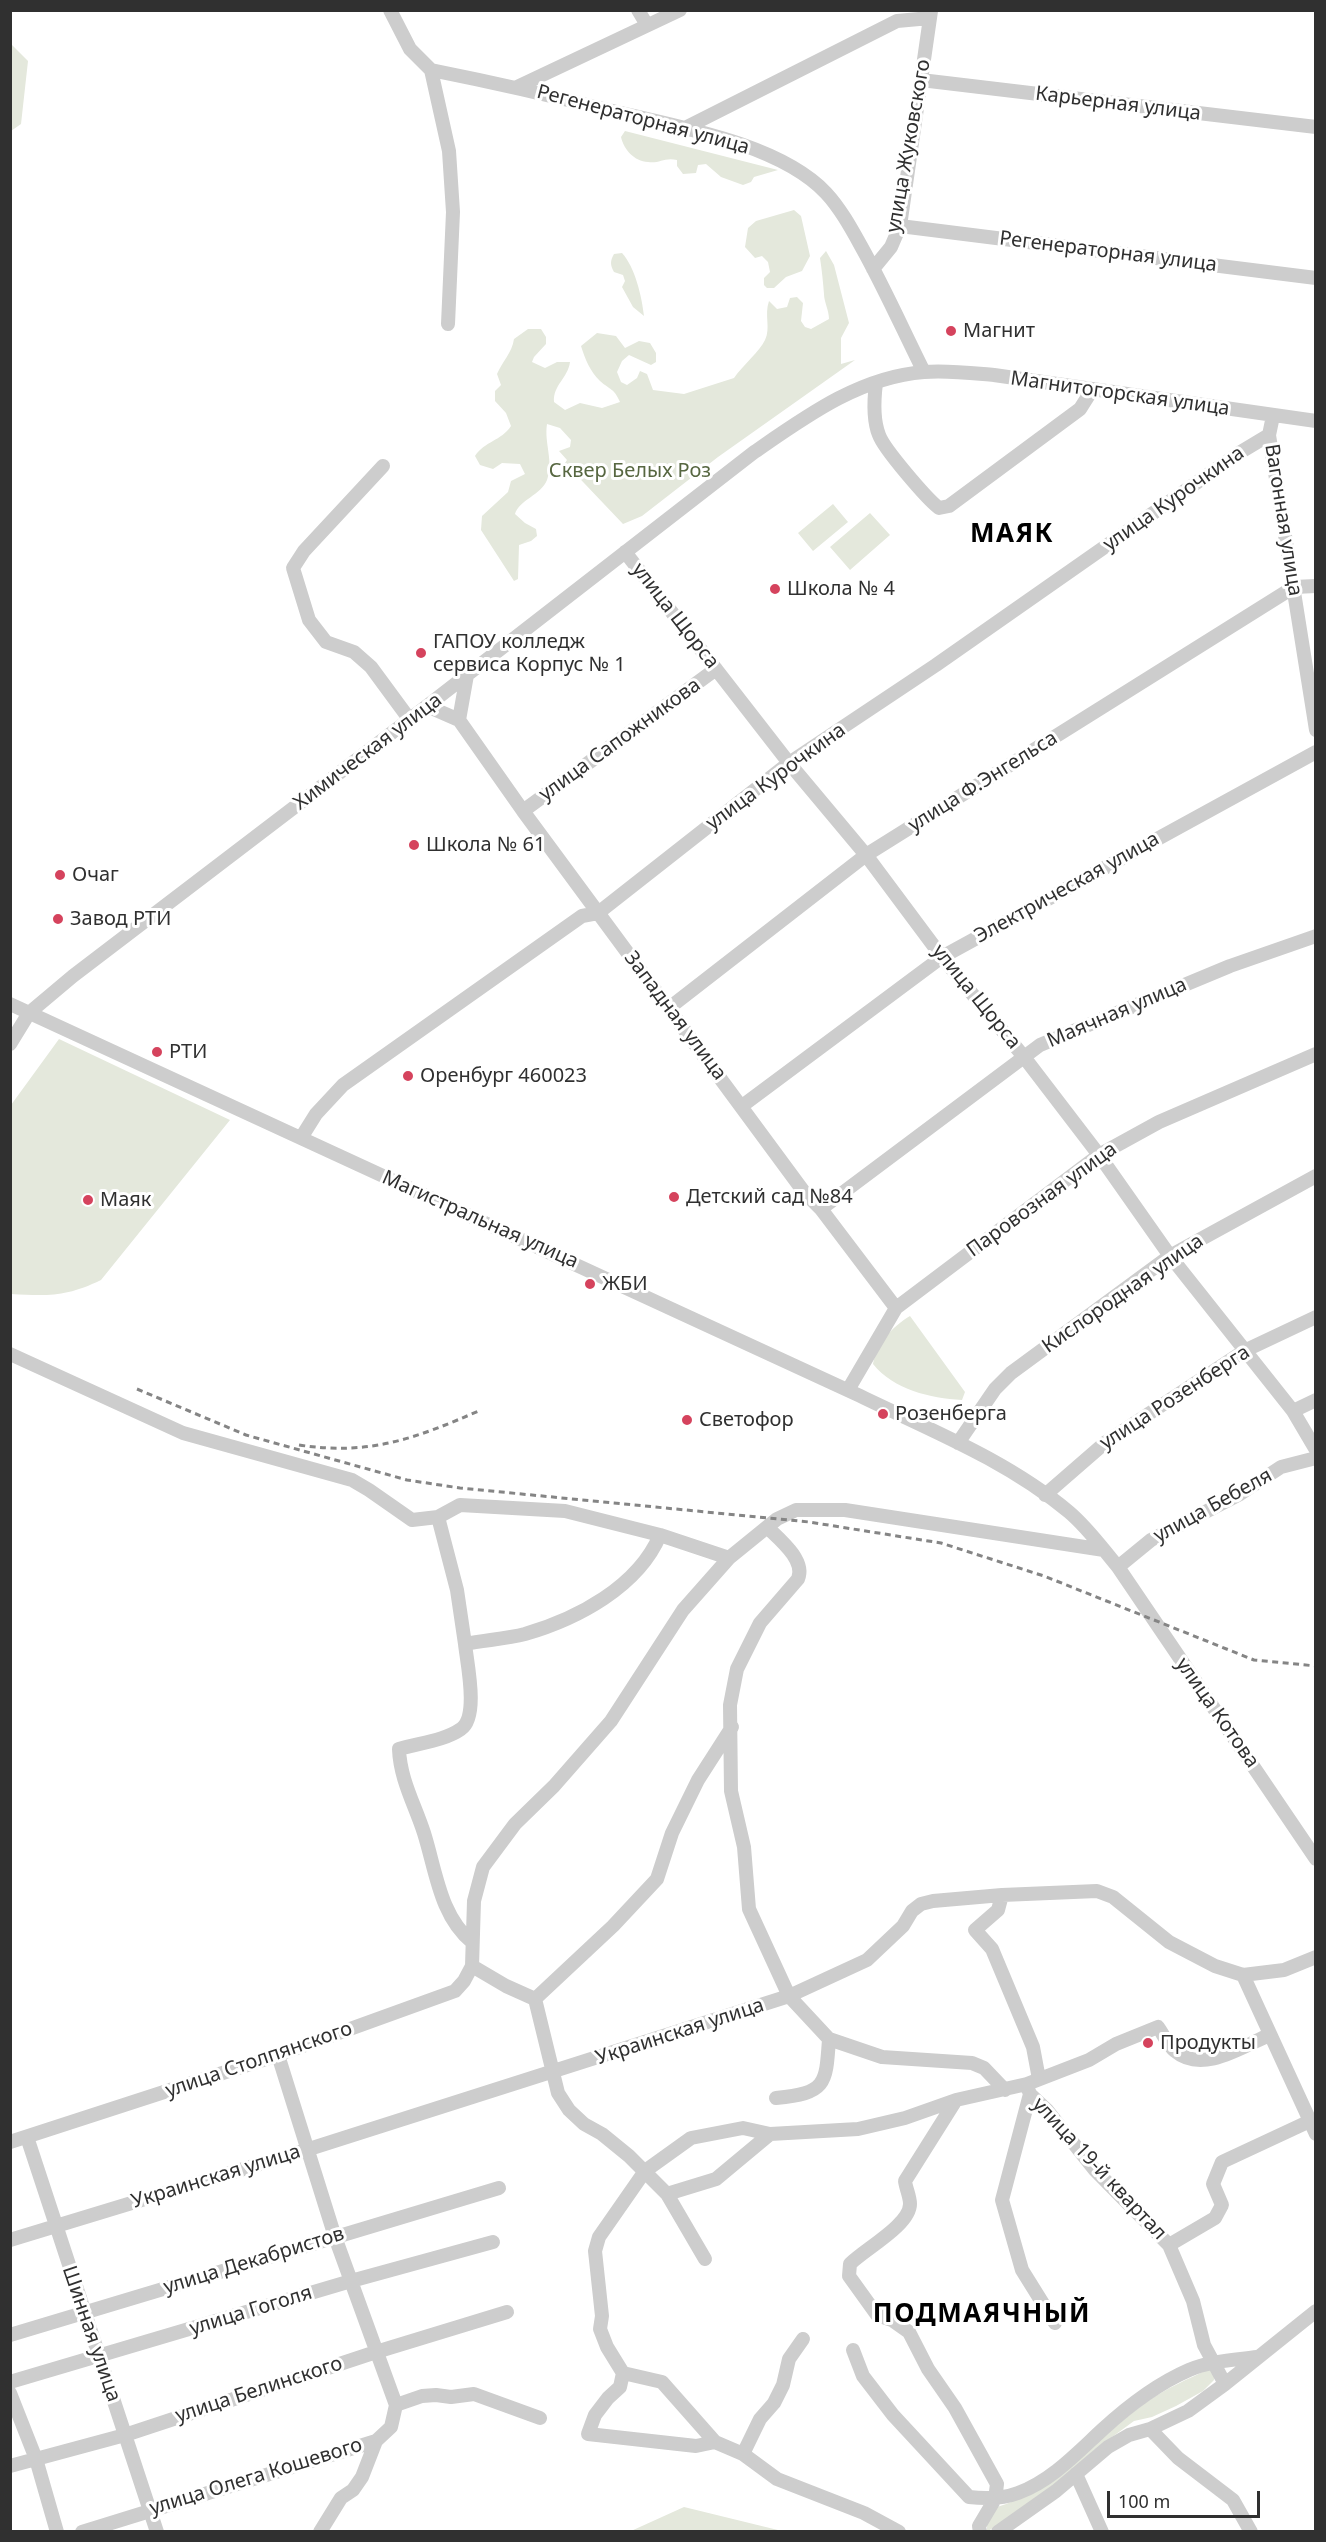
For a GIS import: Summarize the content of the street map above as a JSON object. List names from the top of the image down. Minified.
{"streets":{"street":["Карьерная улица","Регенераторная улица","улица Жуковского","Магнитогорская улица","улица Курочкина","Вагонная улица","улица Щорса","улица Сапожникова","Химическая улица","улица Ф.Энгельса","Электрическая улица","Маячная улица","Западная улица","Паровозная улица","Магистральная улица","Кислородная улица","улица Розенберга","улица Бебеля","улица Котова","Украинская улица","улица Столпянского","улица 19-й квартал","улица Декабристов","улица Гоголя","Шинная улица","улица Белинского","улица Олега Кошевого"]},"crossings":[["Карьерная улица","улица Жуковского"],["Регенераторная улица","улица Жуковского"],["Магнитогорская улица","Вагонная улица"],["Магнитогорская улица","Химическая улица"],["улица Курочкина","Вагонная улица"],["улица Курочкина","улица Щорса"],["улица Курочкина","Западная улица"],["улица Курочкина","Магистральная улица"],["Вагонная улица","улица Ф.Энгельса"],["улица Щорса","улица Сапожникова"],["улица Щорса","Химическая улица"],["улица Щорса","улица Ф.Энгельса"],["улица Щорса","Электрическая улица"],["улица Щорса","Маячная улица"],["улица Щорса","Паровозная улица"],["улица Щорса","Кислородная улица"],["улица Щорса","улица Розенберга"],["улица Сапожникова","Западная улица"],["Химическая улица","Магистральная улица"],["улица Ф.Энгельса","Западная улица"],["Электрическая улица","Западная улица"],["Маячная улица","Западная улица"],["Западная улица","Паровозная улица"],["Паровозная улица","Магистральная улица"],["Магистральная улица","Кислородная улица"],["Магистральная улица","улица Розенберга"],["Магистральная улица","улица Бебеля"],["Магистральная улица","улица Котова"],["улица Бебеля","улица Котова"],["Украинская улица","улица 19-й квартал"],["Украинская улица","Шинная улица"],["улица Столпянского","Шинная улица"],["улица Декабристов","Шинная улица"],["улица Гоголя","Шинная улица"],["Шинная улица","улица Белинского"],["Шинная улица","улица Олега Кошевого"]],"districts":["МАЯК","ПОДМАЯЧНЫЙ"],"parks":["Сквер Белых Роз"],"places":["Магнит","Школа № 4","ГАПОУ колледж сервиса Корпус № 1","Школа № 61","Очаг","Завод РТИ","РТИ","Оренбург 460023","Детский сад №84","Маяк","ЖБИ","Розенберга","Светофор","Продукты"],"scale_bar":"100 m"}
